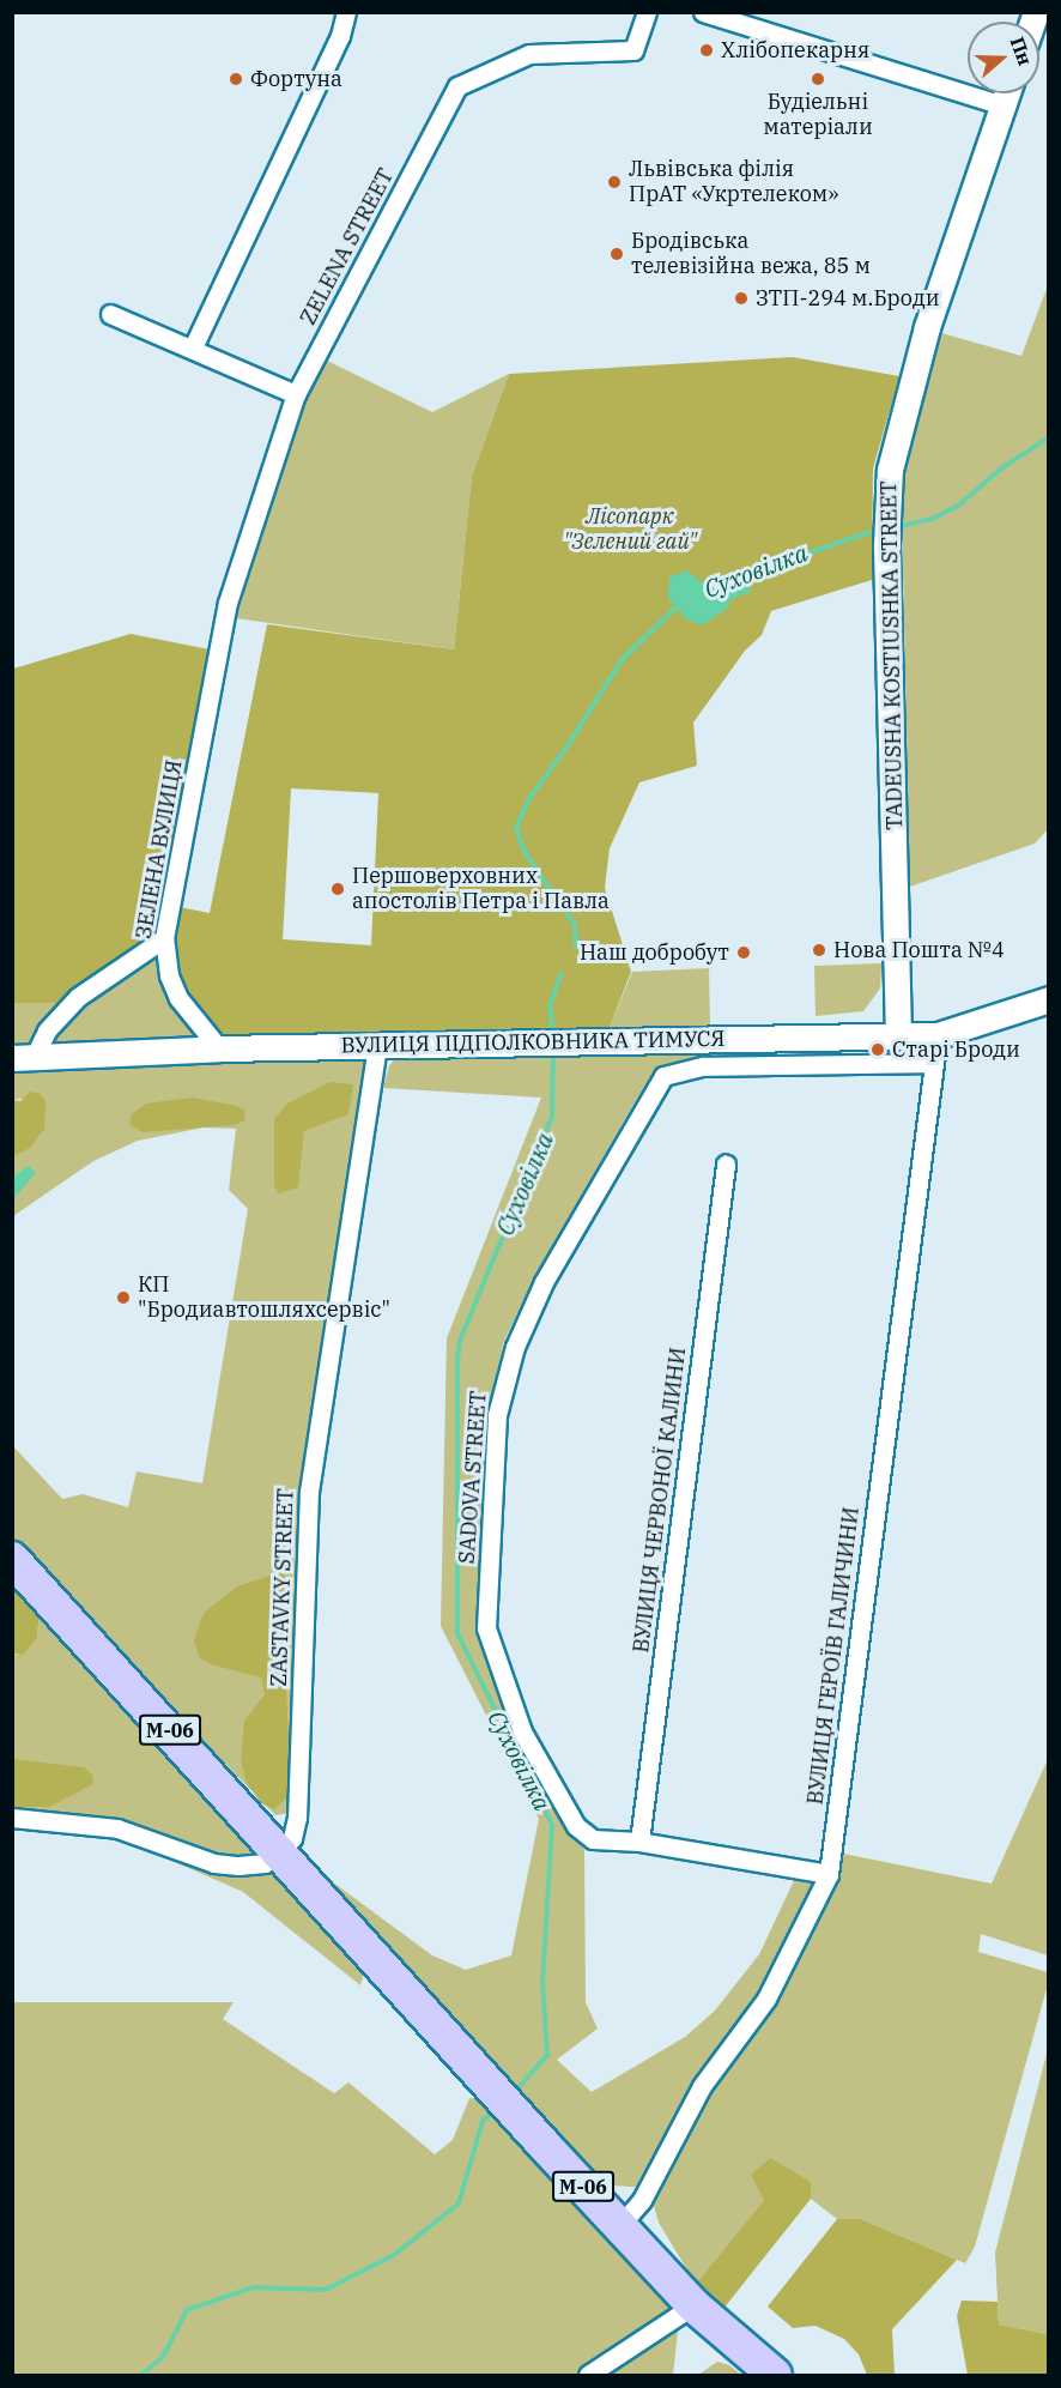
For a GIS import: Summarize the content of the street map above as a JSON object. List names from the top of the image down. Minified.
{"streets":{"highway":["М-06"],"main road":["TADEUSHA KOSTIUSHKA STREET","ВУЛИЦЯ ПІДПОЛКОВНИКА ТИМУСЯ"],"street":["ZELENA STREET","ЗЕЛЕНА ВУЛИЦЯ","SADOVA STREET","ВУЛИЦЯ ЧЕРВОНОЇ КАЛИНИ","ZASTAVKY STREET","ВУЛИЦЯ ГЕРОЇВ ГАЛИЧИНИ"]},"crossings":[["ZELENA STREET","ЗЕЛЕНА ВУЛИЦЯ"],["TADEUSHA KOSTIUSHKA STREET","ВУЛИЦЯ ПІДПОЛКОВНИКА ТИМУСЯ"],["ЗЕЛЕНА ВУЛИЦЯ","ВУЛИЦЯ ПІДПОЛКОВНИКА ТИМУСЯ"],["ВУЛИЦЯ ПІДПОЛКОВНИКА ТИМУСЯ","ZASTAVKY STREET"],["ВУЛИЦЯ ПІДПОЛКОВНИКА ТИМУСЯ","ВУЛИЦЯ ГЕРОЇВ ГАЛИЧИНИ"],["SADOVA STREET","ВУЛИЦЯ ЧЕРВОНОЇ КАЛИНИ"],["SADOVA STREET","ВУЛИЦЯ ГЕРОЇВ ГАЛИЧИНИ"],["ZASTAVKY STREET","М-06"],["ВУЛИЦЯ ГЕРОЇВ ГАЛИЧИНИ","М-06"]],"water":["Суховілка"],"parks":["Лісопарк \"Зелений гай\""],"places":["Хлібопекарня","Фортуна","Будіельні матеріали","Львівська філія ПрАТ «Укртелеком»","Бродівська телевізійна вежа, 85 м","ЗТП-294 м.Броди","Першоверховних апостолів Петра і Павла","Нова Пошта №4","Наш добробут","Старі Броди","КП \"Бродиавтошляхсервіс\""],"north":"right"}
